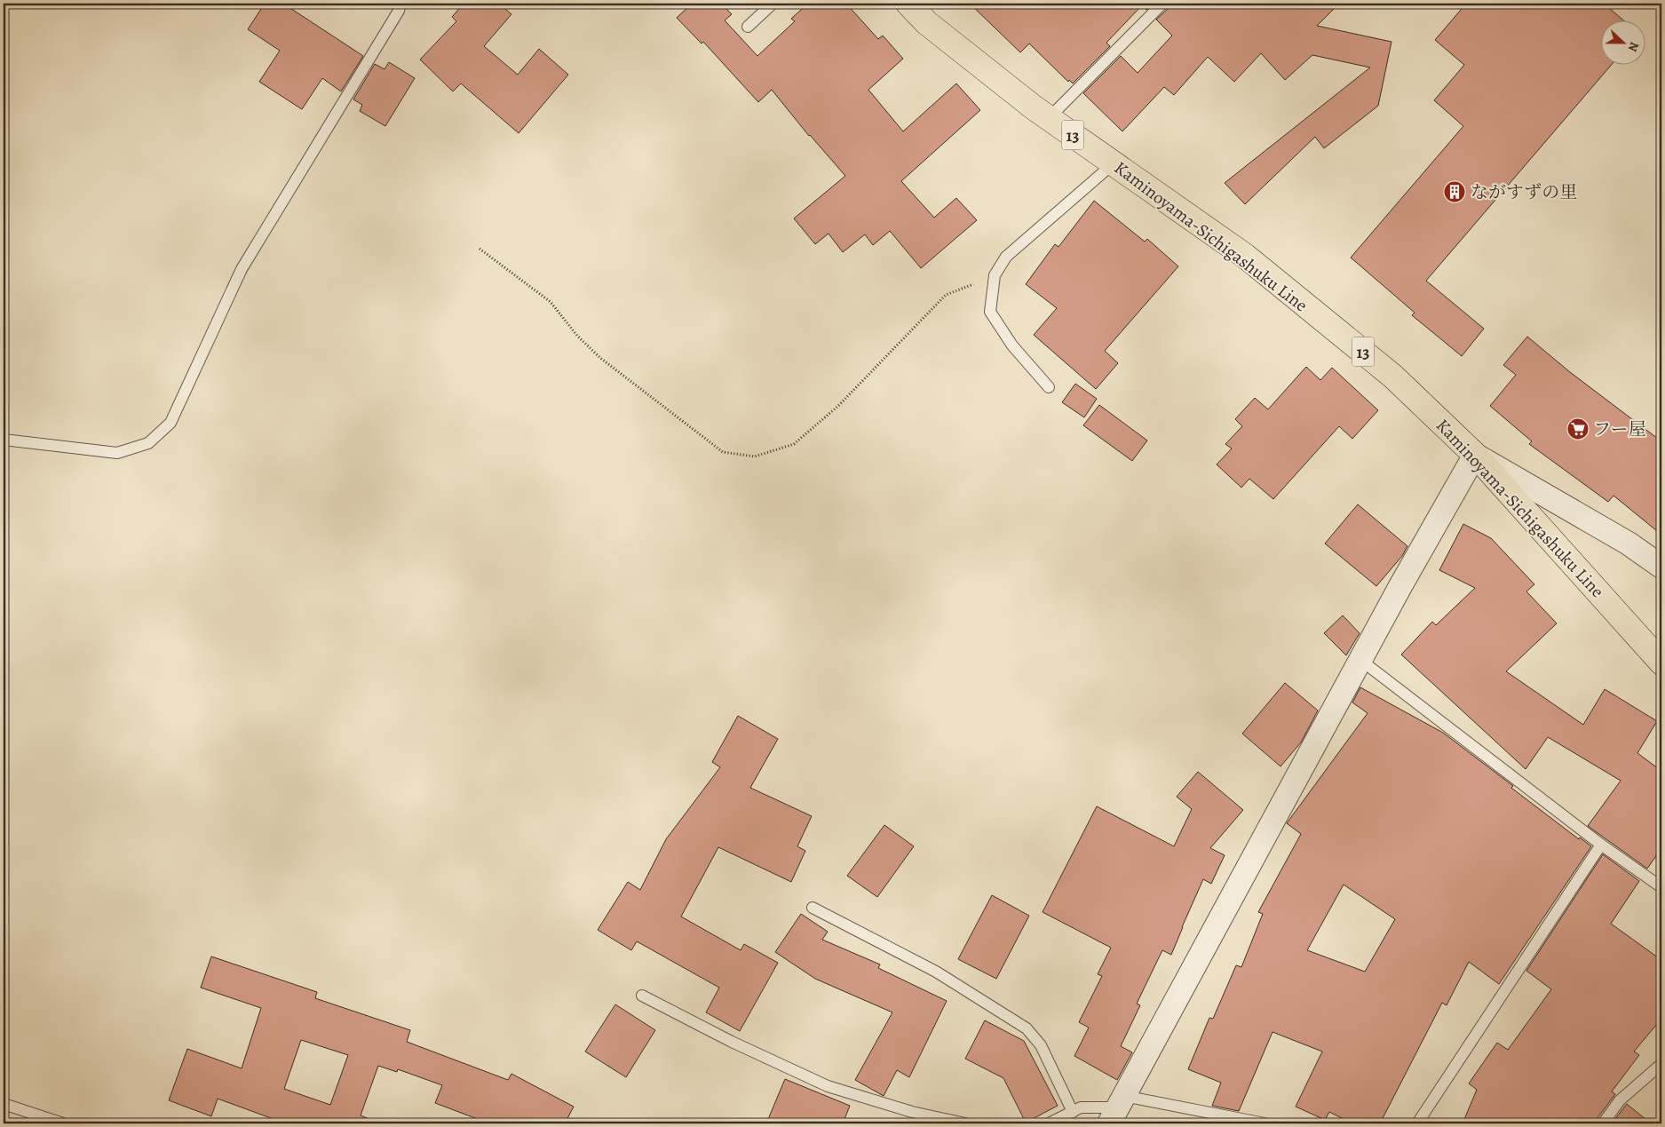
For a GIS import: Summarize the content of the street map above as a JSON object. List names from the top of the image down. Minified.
{"streets":{"main road":["13","Kaminoyama-Sichigashuku Line"]},"places":{"building":["ながすずの里"],"supermarket":["フー屋"]},"north":"right"}
